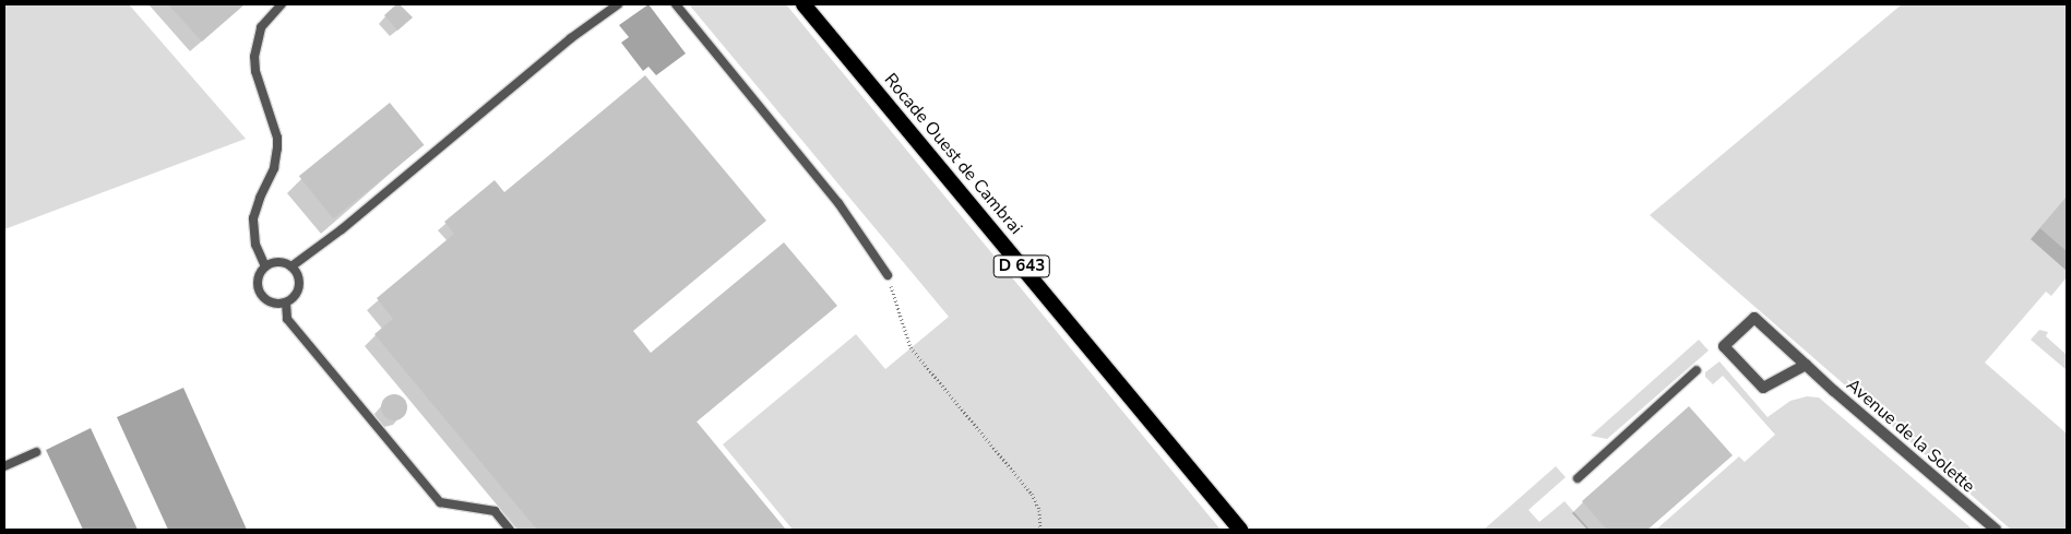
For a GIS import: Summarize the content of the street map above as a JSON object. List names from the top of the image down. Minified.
{"streets":{"highway":["Rocade Ouest de Cambrai","D 643"],"street":["Avenue de la Solette"]}}
